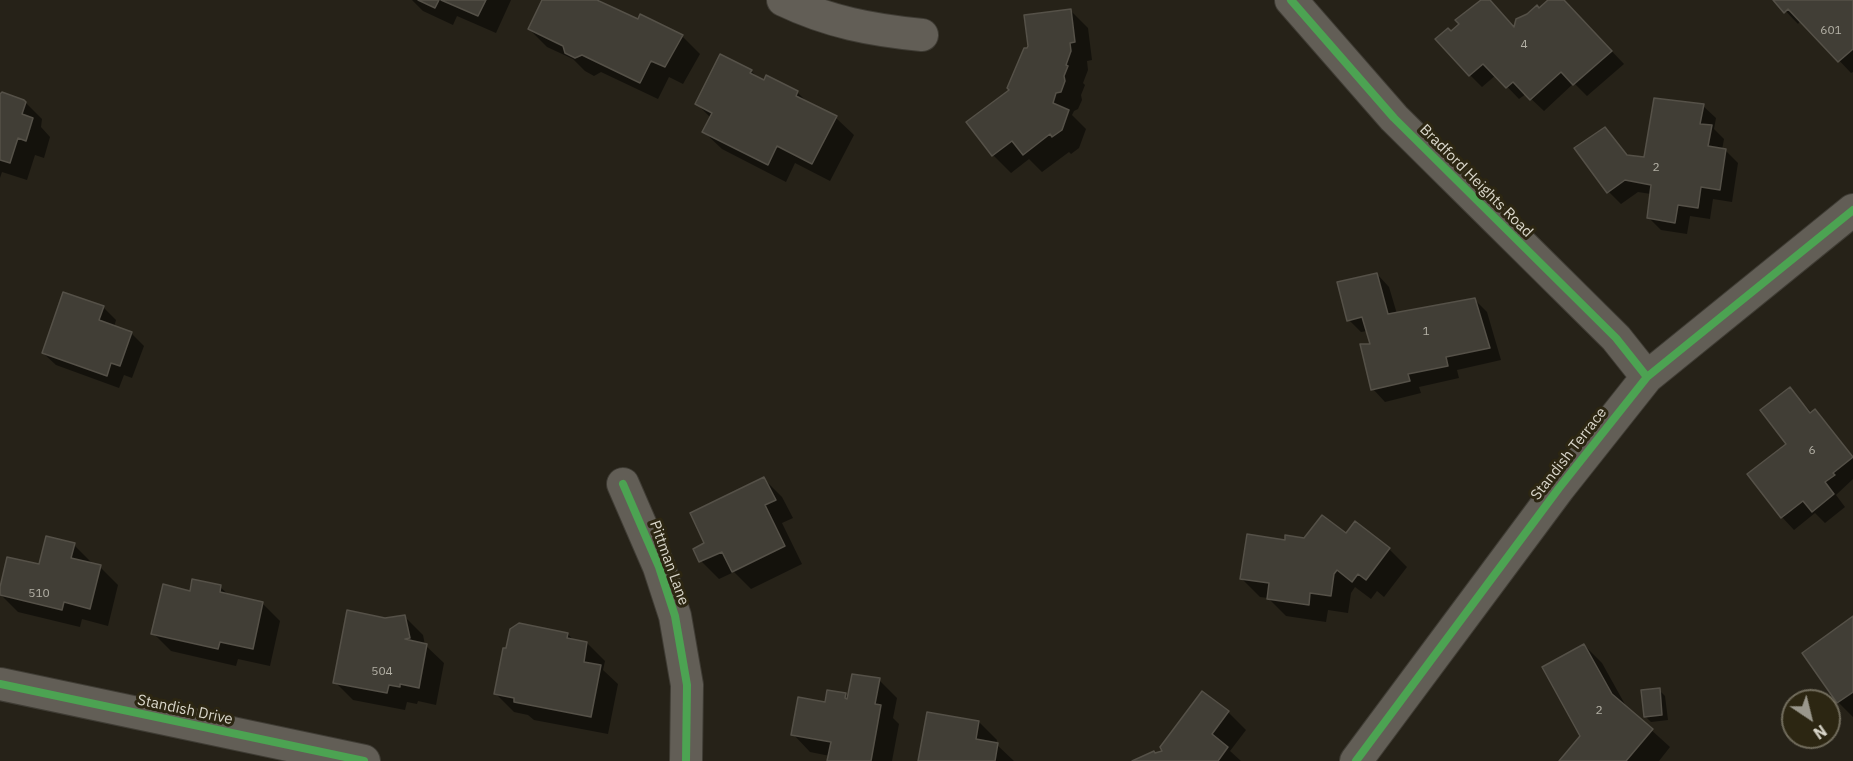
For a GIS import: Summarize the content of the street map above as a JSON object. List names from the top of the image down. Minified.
{"streets":{"street":["Bradford Heights Road","Standish Terrace","Pittman Lane","Standish Drive"]},"crossings":[["Bradford Heights Road","Standish Terrace"]],"house_numbers":["601","4","2","1","6","510","504","2"],"north":"bottom right"}
